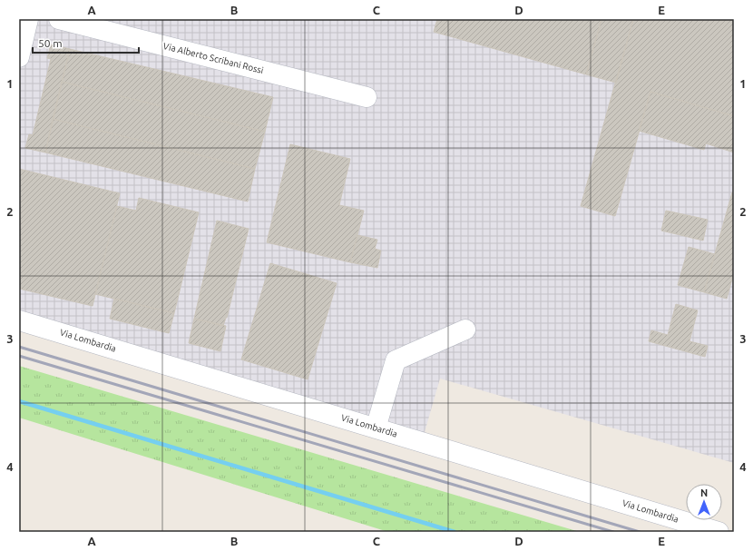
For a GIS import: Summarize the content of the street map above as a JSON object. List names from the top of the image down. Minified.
{"streets":{"street":["Via Alberto Scribani Rossi","Via Lombardia"]},"scale_bar":"50 m","north":"top","grid":{"columns":["A","B","C","D","E"],"rows":["1","2","3","4"]}}
